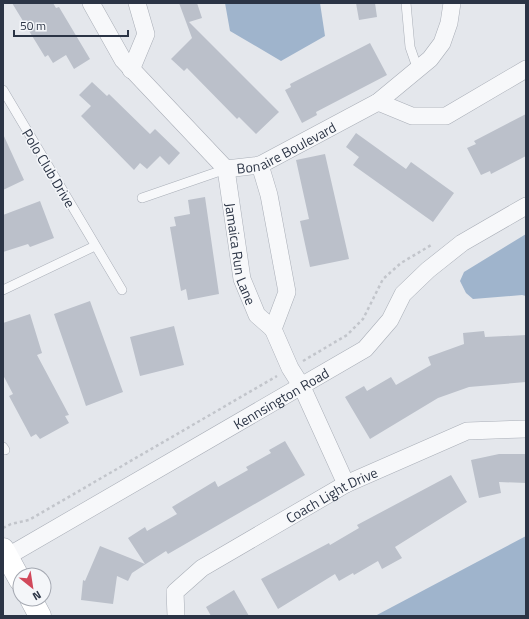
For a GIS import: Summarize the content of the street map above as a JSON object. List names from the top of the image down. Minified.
{"streets":{"street":["Bonaire Boulevard","Jamaica Run Lane","Kennsington Road","Coach Light Drive"],"lane":["Polo Club Drive"]},"crossings":[["Bonaire Boulevard","Jamaica Run Lane"],["Jamaica Run Lane","Kennsington Road"],["Jamaica Run Lane","Coach Light Drive"]],"scale_bar":"50 m","north":"bottom right"}
